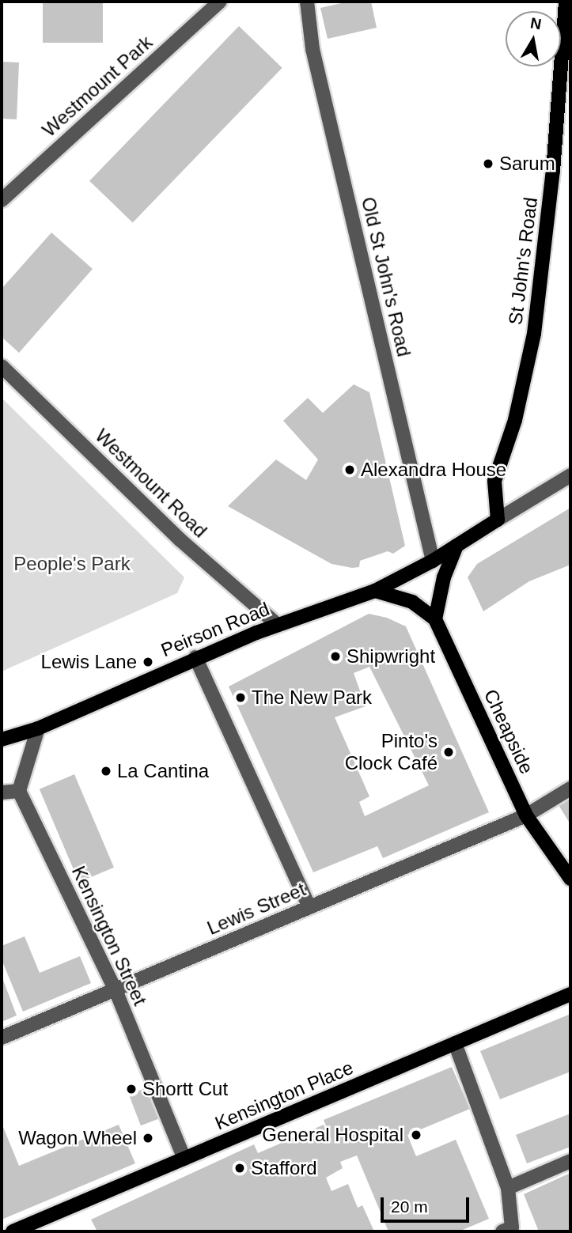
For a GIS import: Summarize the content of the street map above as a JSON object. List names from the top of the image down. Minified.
{"streets":{"main road":["St John's Road","Peirson Road","Cheapside","Kensington Place"],"street":["Westmount Park","Old St John's Road","Westmount Road","Lewis Street","Kensington Street"]},"crossings":[["St John's Road","Peirson Road"],["Old St John's Road","Peirson Road"],["Westmount Road","Peirson Road"],["Peirson Road","Cheapside"],["Cheapside","Lewis Street"],["Lewis Street","Kensington Street"],["Kensington Street","Kensington Place"]],"parks":["People's Park"],"places":["Sarum","Alexandra House","Shipwright","Lewis Lane","The New Park","Pinto's Clock Café","La Cantina","Shortt Cut","General Hospital","Wagon Wheel","Stafford"],"scale_bar":"20 m","north":"top"}
